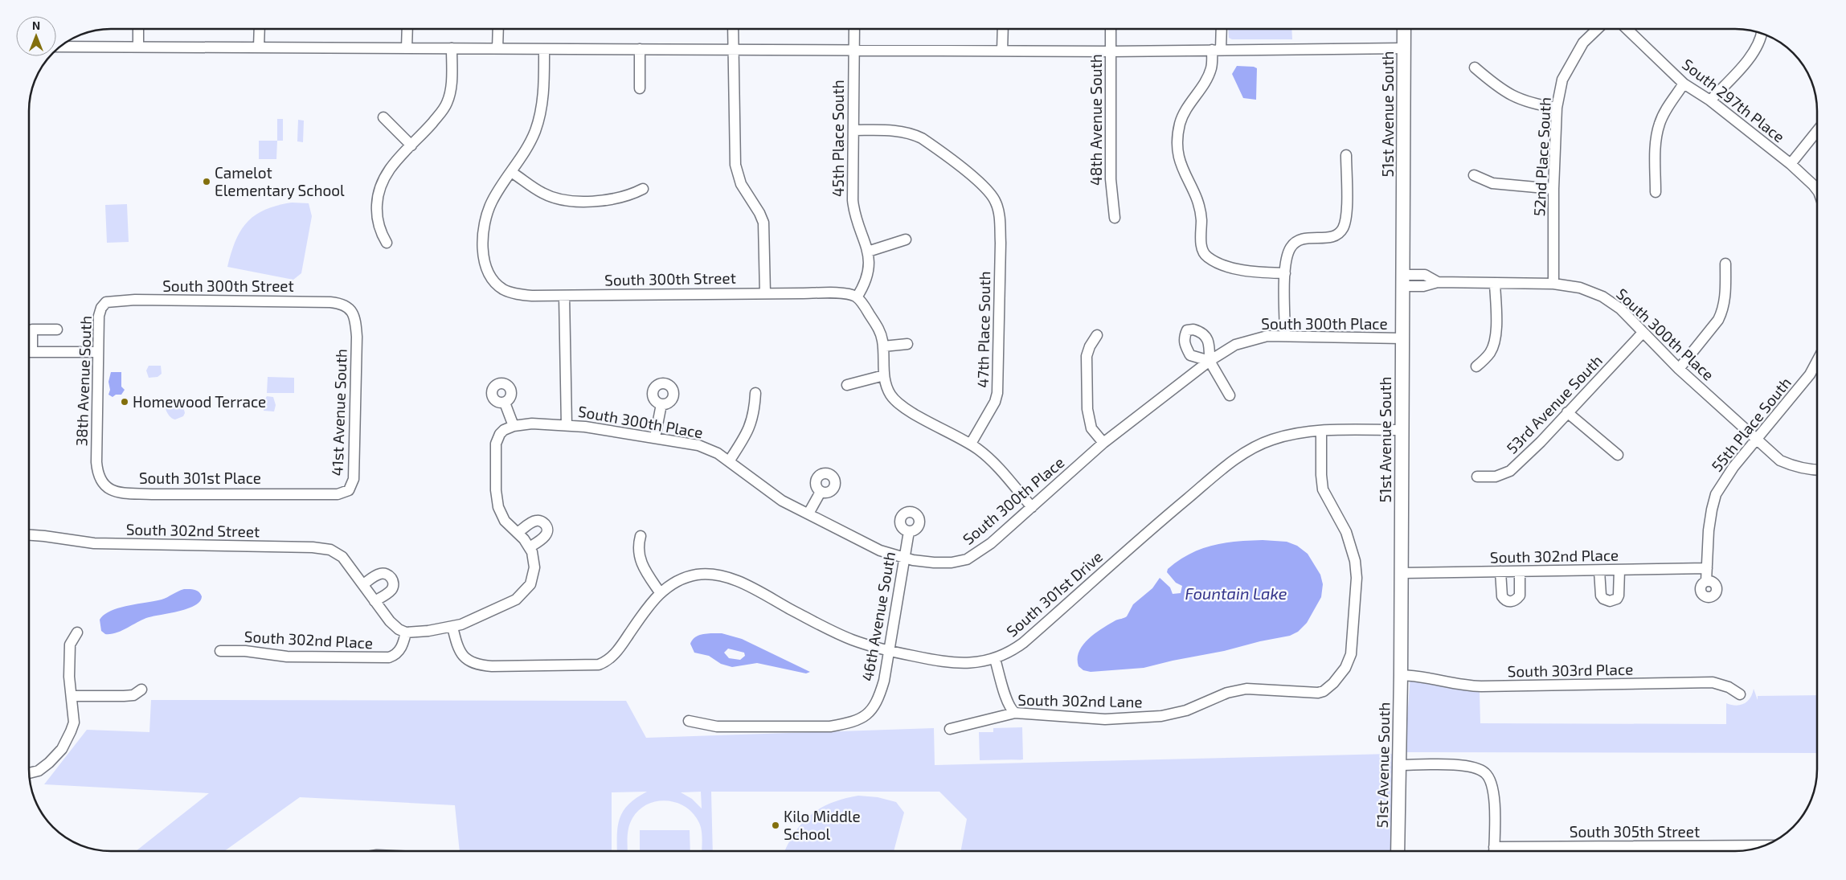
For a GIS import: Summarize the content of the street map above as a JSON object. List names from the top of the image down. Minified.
{"streets":{"main road":["51st Avenue South"],"street":["South 297th Place","48th Avenue South","45th Place South","52nd Place South","South 300th Street","South 300th Place","47th Place South","38th Avenue South","53rd Avenue South","41st Avenue South","55th Place South","South 301st Place","South 302nd Street","South 302nd Place","South 301st Drive","46th Avenue South","South 303rd Place","South 302nd Lane","South 305th Street"]},"crossings":[["51st Avenue South","South 300th Place"],["51st Avenue South","South 302nd Place"],["51st Avenue South","South 301st Drive"],["51st Avenue South","South 303rd Place"],["45th Place South","South 300th Street"],["45th Place South","47th Place South"],["52nd Place South","South 300th Place"],["South 300th Street","38th Avenue South"],["South 300th Street","41st Avenue South"],["South 300th Place","53rd Avenue South"],["South 300th Place","55th Place South"],["South 300th Place","46th Avenue South"],["38th Avenue South","South 301st Place"],["41st Avenue South","South 301st Place"],["55th Place South","South 302nd Place"],["South 301st Drive","46th Avenue South"],["South 301st Drive","South 302nd Lane"]],"water":["Fountain Lake"],"places":["Camelot Elementary School","Homewood Terrace","Kilo Middle School"],"north":"top"}
